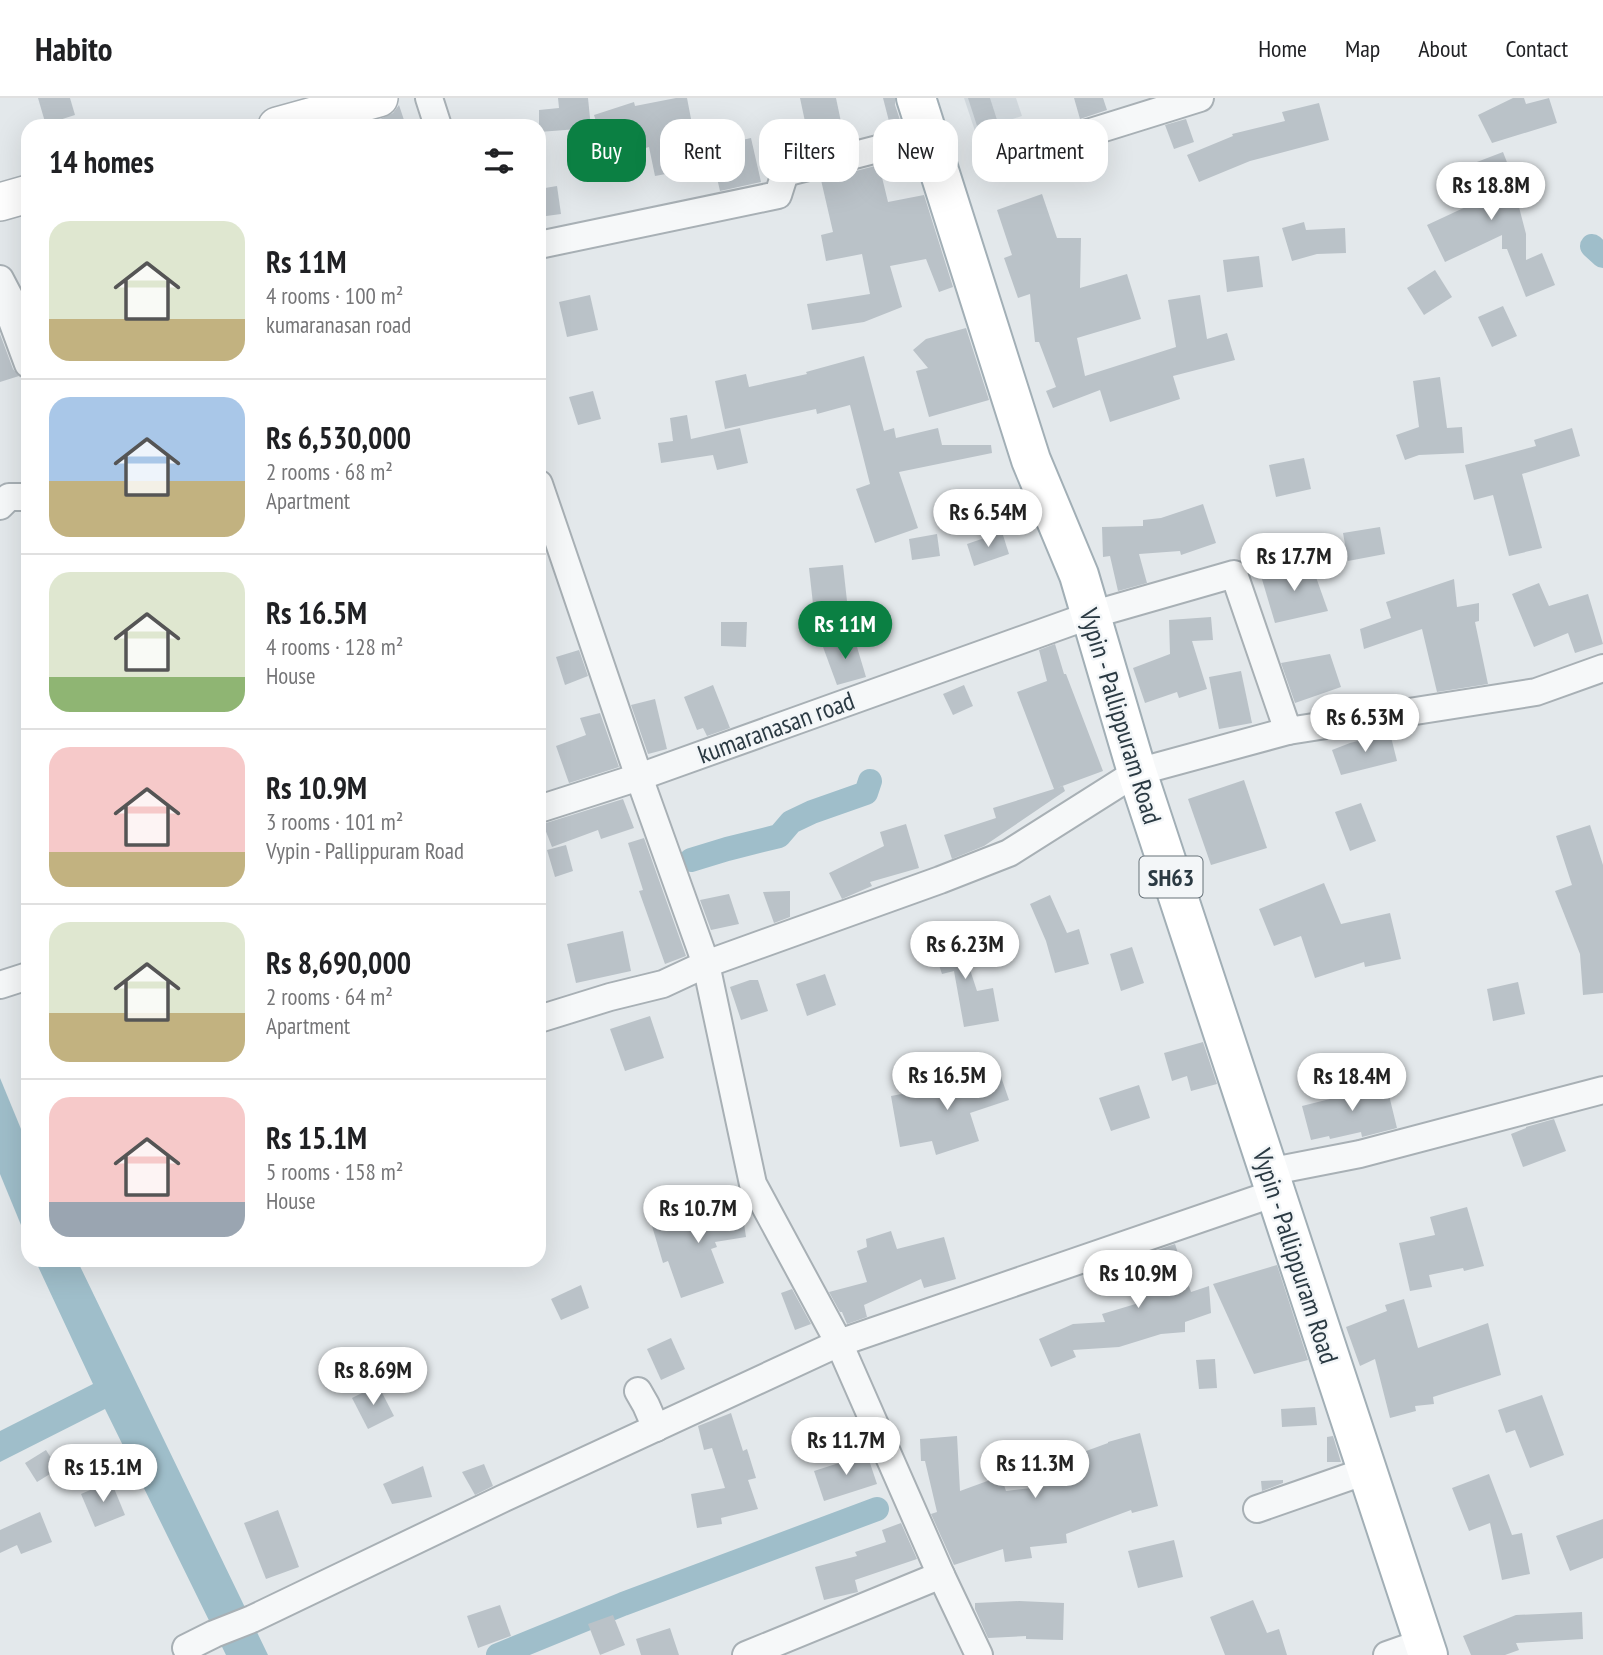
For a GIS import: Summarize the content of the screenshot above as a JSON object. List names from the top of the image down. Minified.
{"streets":{"main road":["Vypin - Pallippuram Road","SH63"],"street":["kumaranasan road"]},"crossings":[["Vypin - Pallippuram Road","kumaranasan road"]],"page":{"header":"Habito","nav":["Home","Map","About","Contact"],"chip":["Buy","Rent","Filters","New","Apartment"],"heading":"14 homes","price":["Rs 18.8M","Rs 6.54M","Rs 17.7M","Rs 11M","Rs 6.53M","Rs 6.23M","Rs 16.5M","Rs 18.4M","Rs 10.7M","Rs 10.9M","Rs 8.69M","Rs 11.7M","Rs 11.3M","Rs 15.1M"],"list":[{"name":"Rs 11M","note":"4 rooms · 100 m² · kumaranasan road"},{"name":"Rs 6,530,000","note":"2 rooms · 68 m² · Apartment"},{"name":"Rs 16.5M","note":"4 rooms · 128 m² · House"},{"name":"Rs 10.9M","note":"3 rooms · 101 m² · Vypin - Pallippuram Road"},{"name":"Rs 8,690,000","note":"2 rooms · 64 m² · Apartment"},{"name":"Rs 15.1M","note":"5 rooms · 158 m² · House"}]}}
